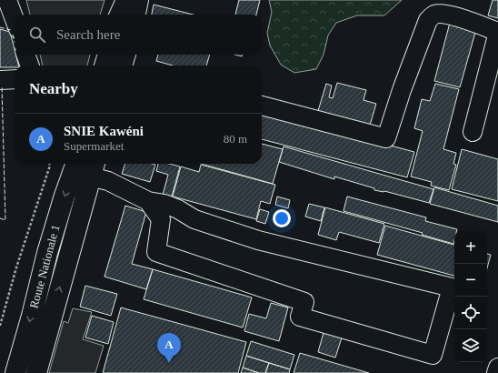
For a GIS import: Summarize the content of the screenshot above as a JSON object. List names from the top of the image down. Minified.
{"streets":{"main road":["Route Nationale 1"]},"page":{"search":"Search here","heading":"Nearby","list":[{"mark":"A","name":"SNIE Kawéni","note":"Supermarket","value":"80 m"}],"map_buttons":["+","−"],"pins":"A"}}
